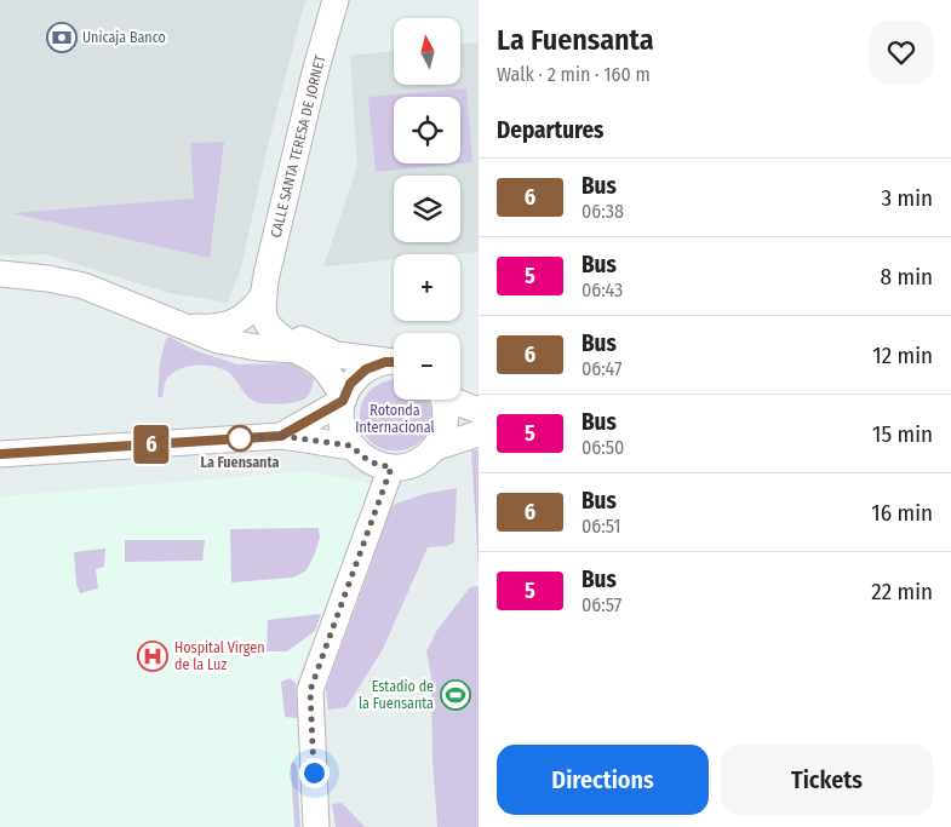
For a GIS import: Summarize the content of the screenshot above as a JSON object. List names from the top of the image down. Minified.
{"streets":{"street":["CALLE SANTA TERESA DE JORNET"]},"parks":["Rotonda Internacional"],"places":{"bank":["Unicaja Banco"],"other":["La Fuensanta"],"hospital":["Hospital Virgen de la Luz"],"sports":["Estadio de la Fuensanta"]},"lines":["bus line 6"],"north":"top","page":{"on_map":"6","heading":[["La Fuensanta","Walk · 2 min · 160 m"],"Departures"],"map_buttons":["+","−"],"list":[{"mark":"6","name":"Bus","note":"06:38","value":"3 min"},{"mark":"5","name":"Bus","note":"06:43","value":"8 min"},{"mark":"6","name":"Bus","note":"06:47","value":"12 min"},{"mark":"5","name":"Bus","note":"06:50","value":"15 min"},{"mark":"6","name":"Bus","note":"06:51","value":"16 min"},{"mark":"5","name":"Bus","note":"06:57","value":"22 min"}],"buttons":["Directions","Tickets"]}}
